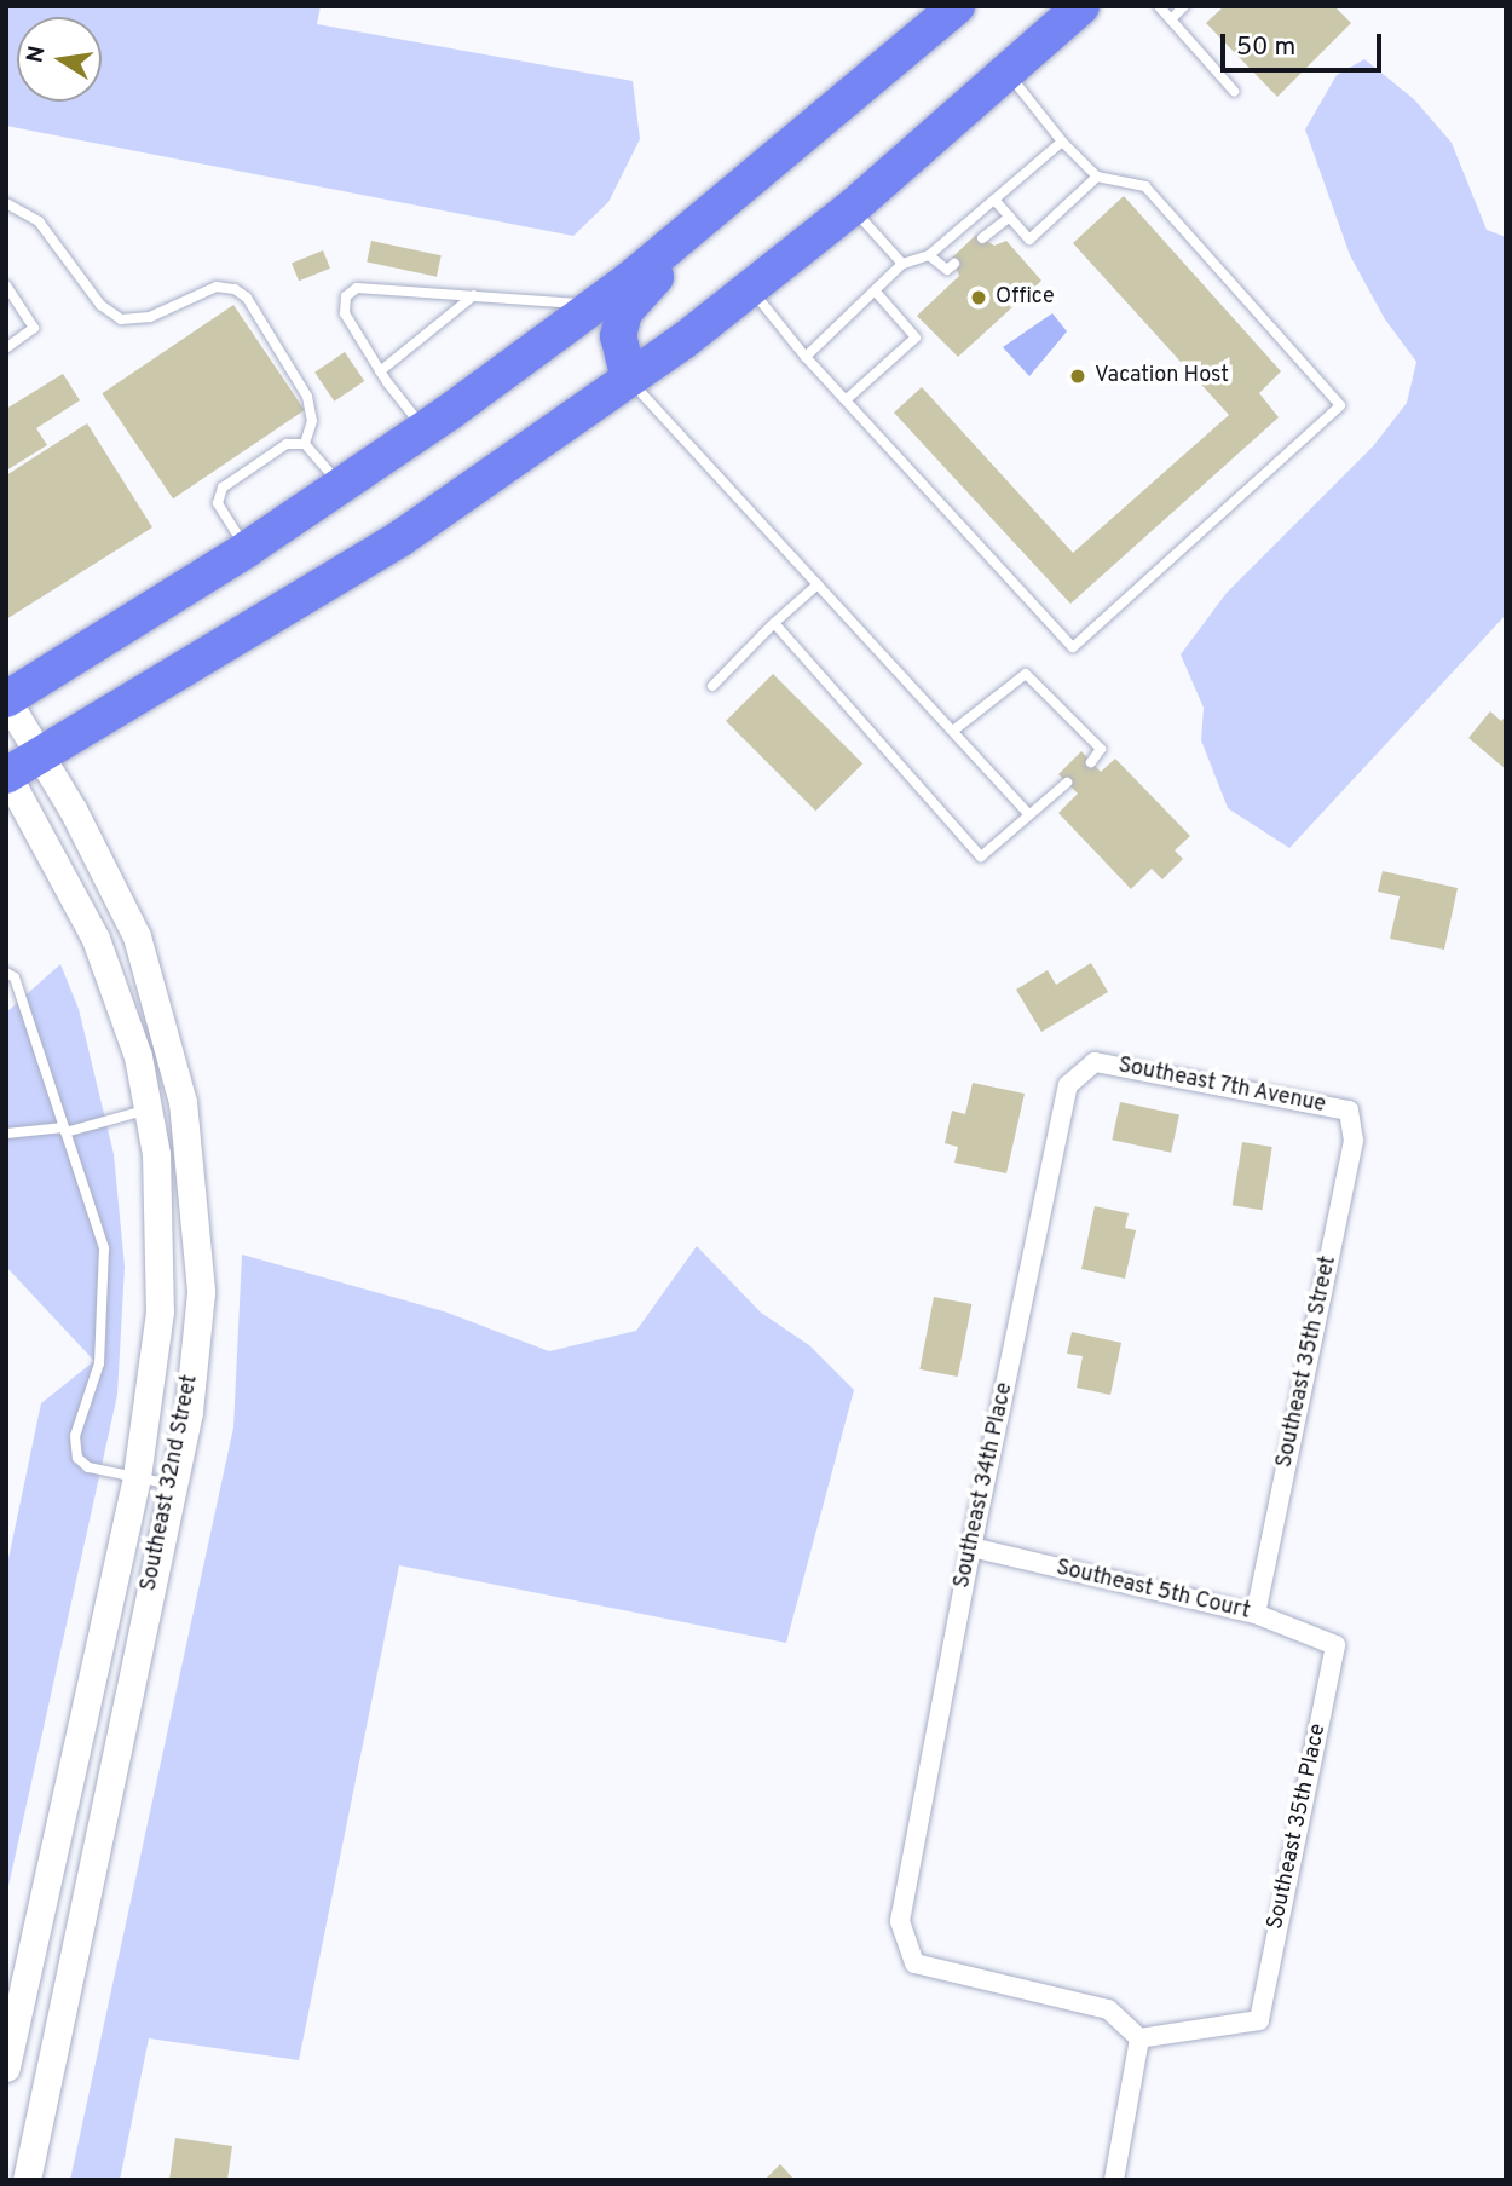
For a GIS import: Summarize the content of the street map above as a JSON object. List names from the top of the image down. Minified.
{"streets":{"main road":["Southeast 32nd Street"],"street":["Southeast 7th Avenue","Southeast 35th Street","Southeast 34th Place","Southeast 5th Court","Southeast 35th Place"]},"crossings":[["Southeast 7th Avenue","Southeast 35th Street"],["Southeast 7th Avenue","Southeast 34th Place"],["Southeast 35th Street","Southeast 5th Court"],["Southeast 34th Place","Southeast 5th Court"],["Southeast 34th Place","Southeast 35th Place"],["Southeast 5th Court","Southeast 35th Place"]],"places":["Office","Vacation Host"],"scale_bar":"50 m","north":"left"}
